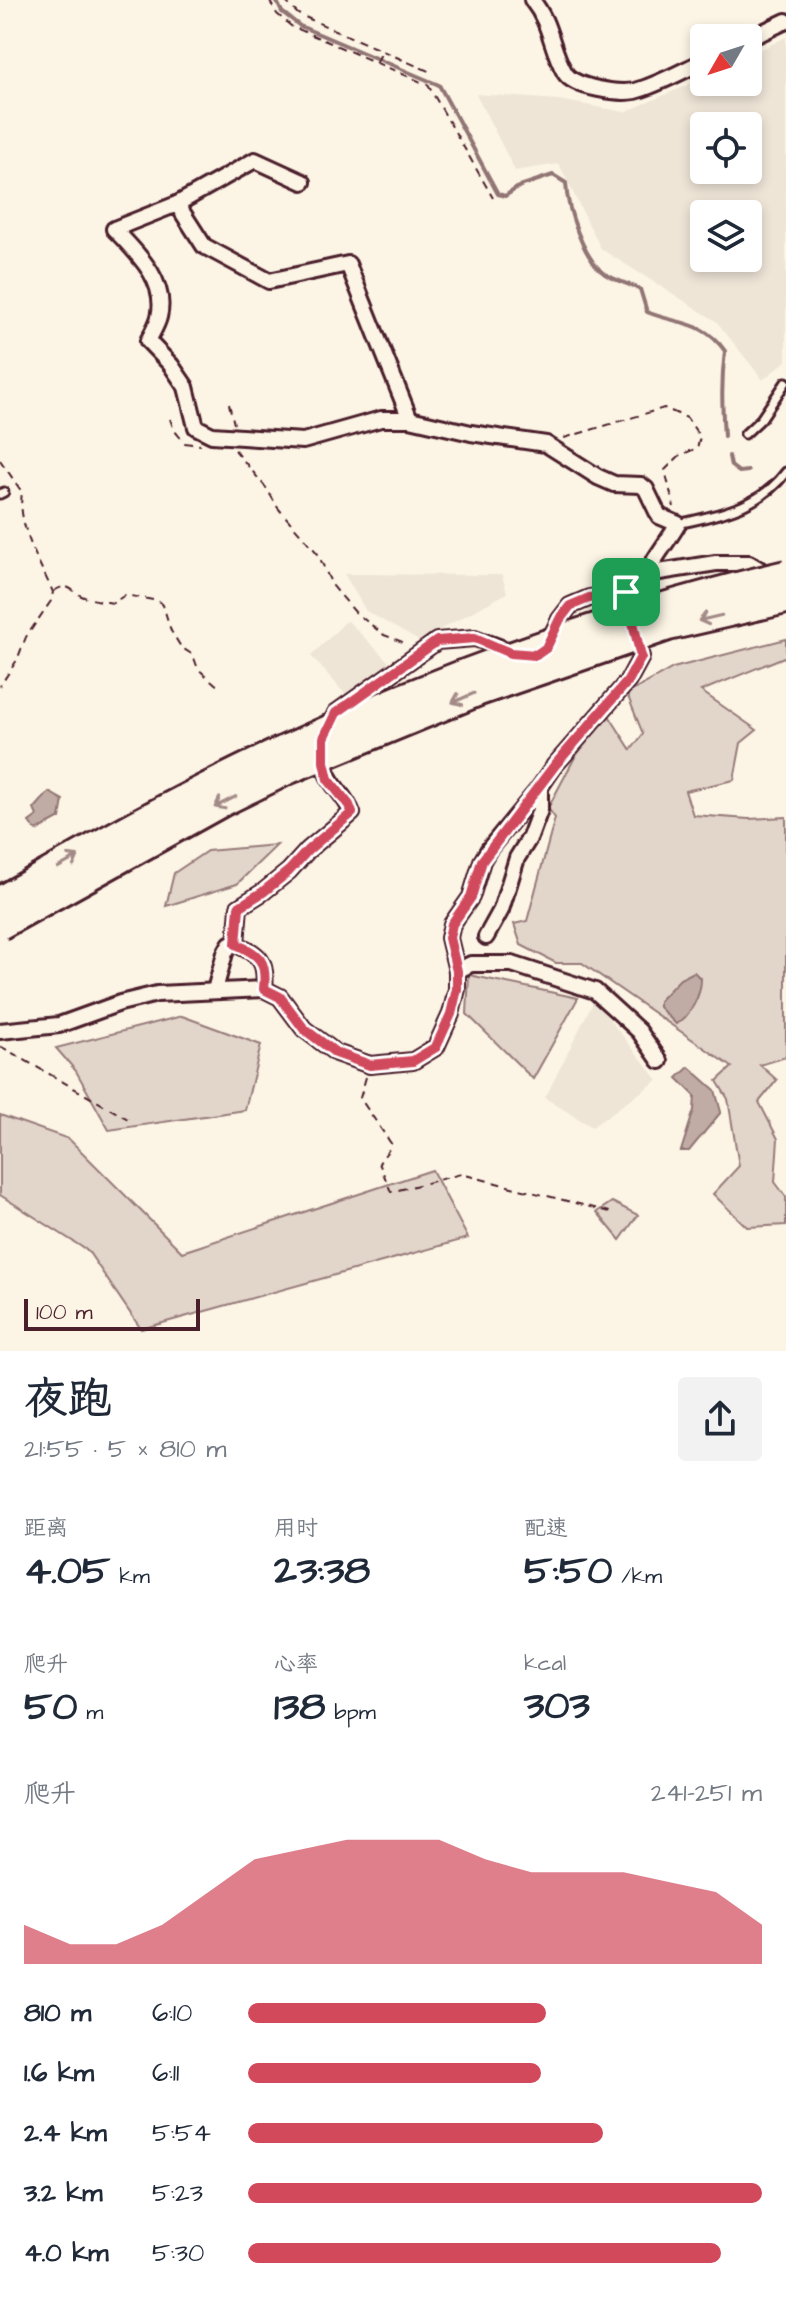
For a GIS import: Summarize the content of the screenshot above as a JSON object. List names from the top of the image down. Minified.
{"scale_bar":"100 m","north":"bottom left","page":{"scale":"100 m","heading":["夜跑","21:55 · 5 × 810 m"],"stats":[["距离","4.05 km"],["用时","23:38"],["配速","5:50 /km"],["爬升","50 m"],["心率","138 bpm"],["kcal","303"]],"chart":["爬升","241–251 m"],"list":[{"name":"810 m","note":"6:10"},{"name":"1.6 km","note":"6:11"},{"name":"2.4 km","note":"5:54"},{"name":"3.2 km","note":"5:23"},{"name":"4.0 km","note":"5:30"}]}}
